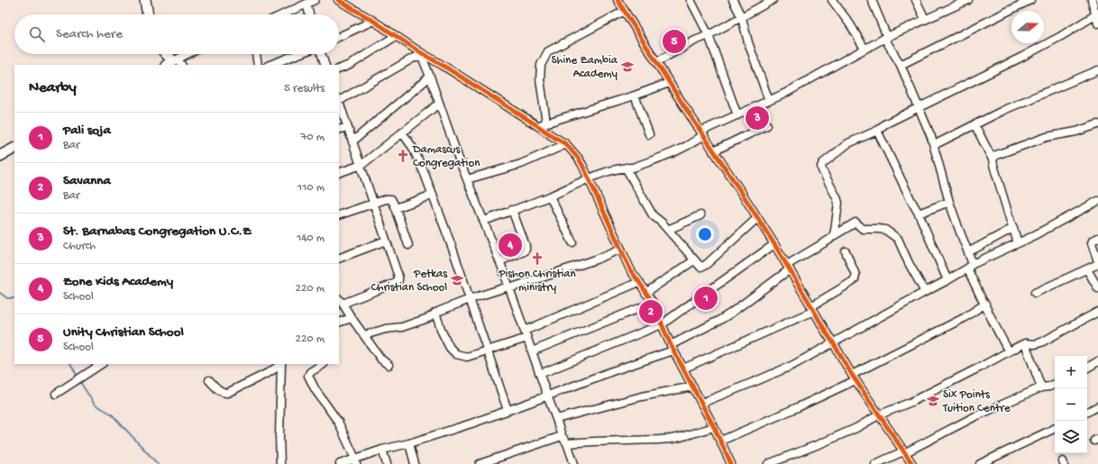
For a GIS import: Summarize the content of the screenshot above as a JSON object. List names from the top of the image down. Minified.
{"places":{"school or university":["Shine Zambia Academy","Petkas Christian School","Six Points Tuition Centre"],"church":["Damascus Congregation","Pishon Christian ministry"]},"north":"right","page":{"search":"Search here","pins":["5","3","4","1","2"],"heading":["Nearby","5 results"],"list":[{"mark":"1","name":"Pali soja","note":"Bar","value":"70 m"},{"mark":"2","name":"Savanna","note":"Bar","value":"110 m"},{"mark":"3","name":"St. Barnabas Congregation U.C.Z","note":"Church","value":"140 m"},{"mark":"4","name":"Zone Kids Academy","note":"School","value":"220 m"},{"mark":"5","name":"Unity Christian School","note":"School","value":"220 m"}],"map_buttons":["+","−"]}}
